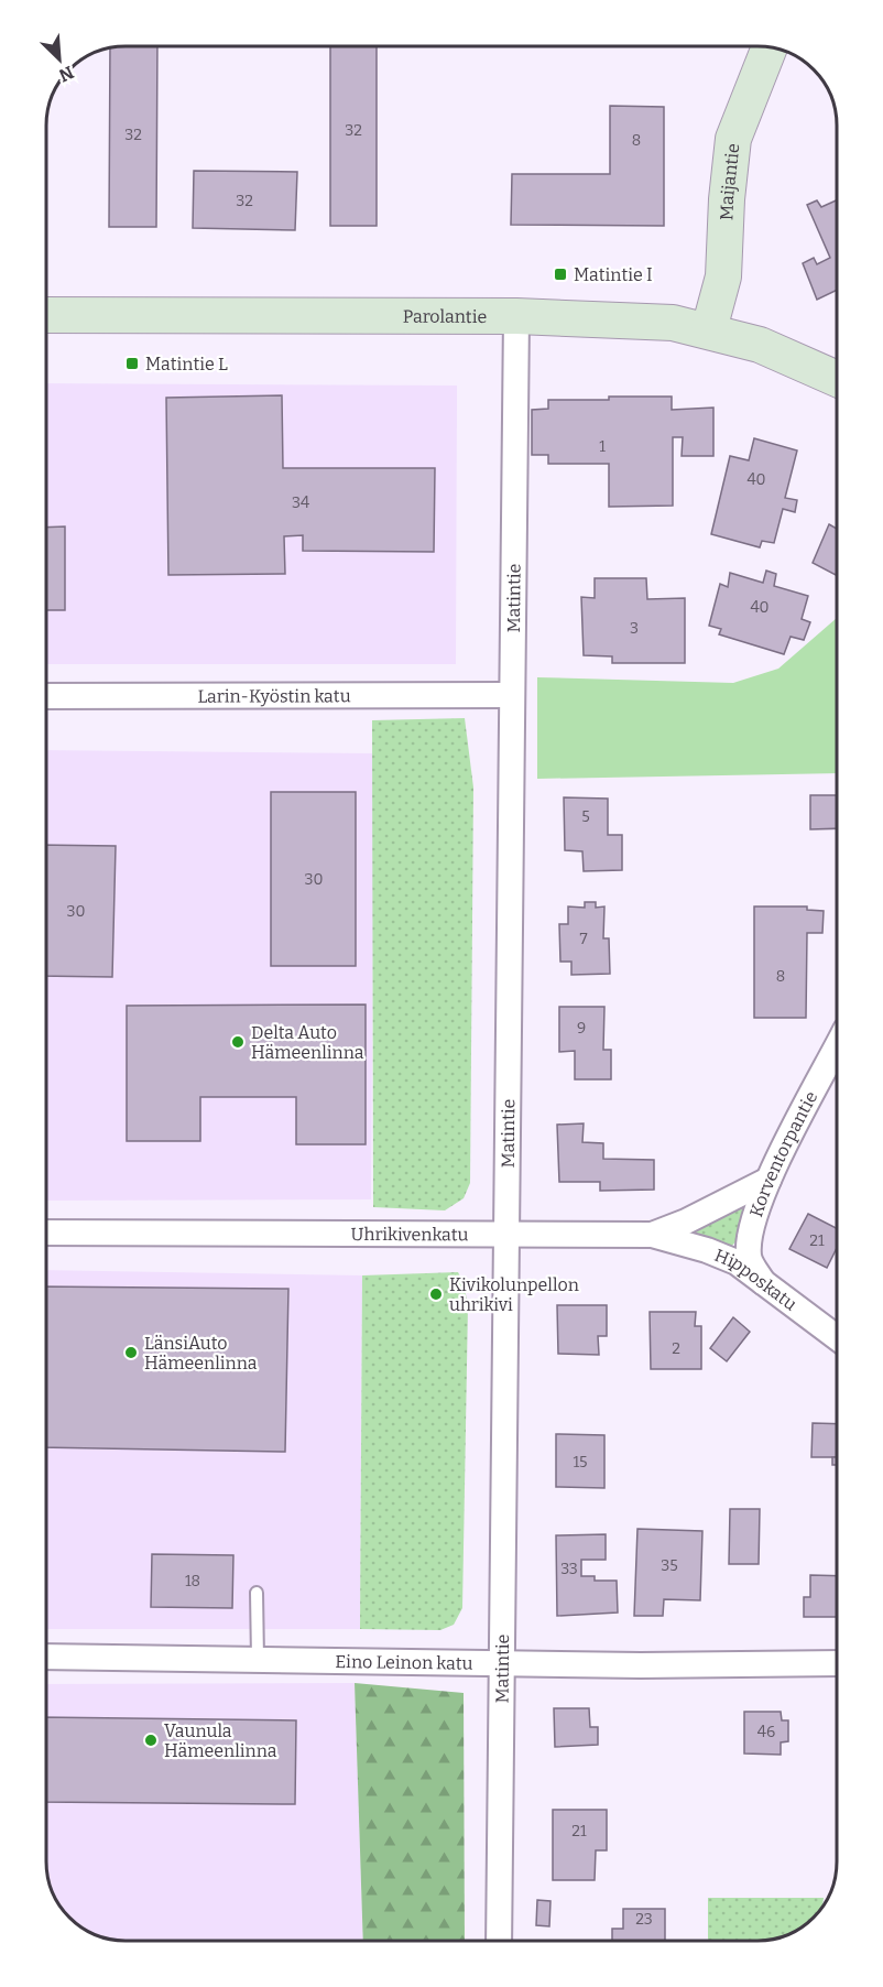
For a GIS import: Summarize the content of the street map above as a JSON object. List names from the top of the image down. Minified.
{"streets":{"main road":["Maijantie","Parolantie"],"street":["Matintie","Larin-Kyöstin katu","Korventorpantie","Uhrikivenkatu","Hipposkatu","Eino Leinon katu"]},"crossings":[["Maijantie","Parolantie"],["Parolantie","Matintie"],["Matintie","Larin-Kyöstin katu"],["Matintie","Uhrikivenkatu"],["Matintie","Eino Leinon katu"],["Korventorpantie","Uhrikivenkatu"],["Korventorpantie","Hipposkatu"],["Uhrikivenkatu","Hipposkatu"]],"places":{"transit":["Matintie I","Matintie L"],"other":["Delta Auto Hämeenlinna","Kivikolunpellon uhrikivi","LänsiAuto Hämeenlinna","Vaunula Hämeenlinna"]},"house_numbers":["32","32","8","32","1","40","34","40","3","5","30","30","7","8","9","21","2","15","35","33","18","46","21","23"],"north":"bottom right"}
